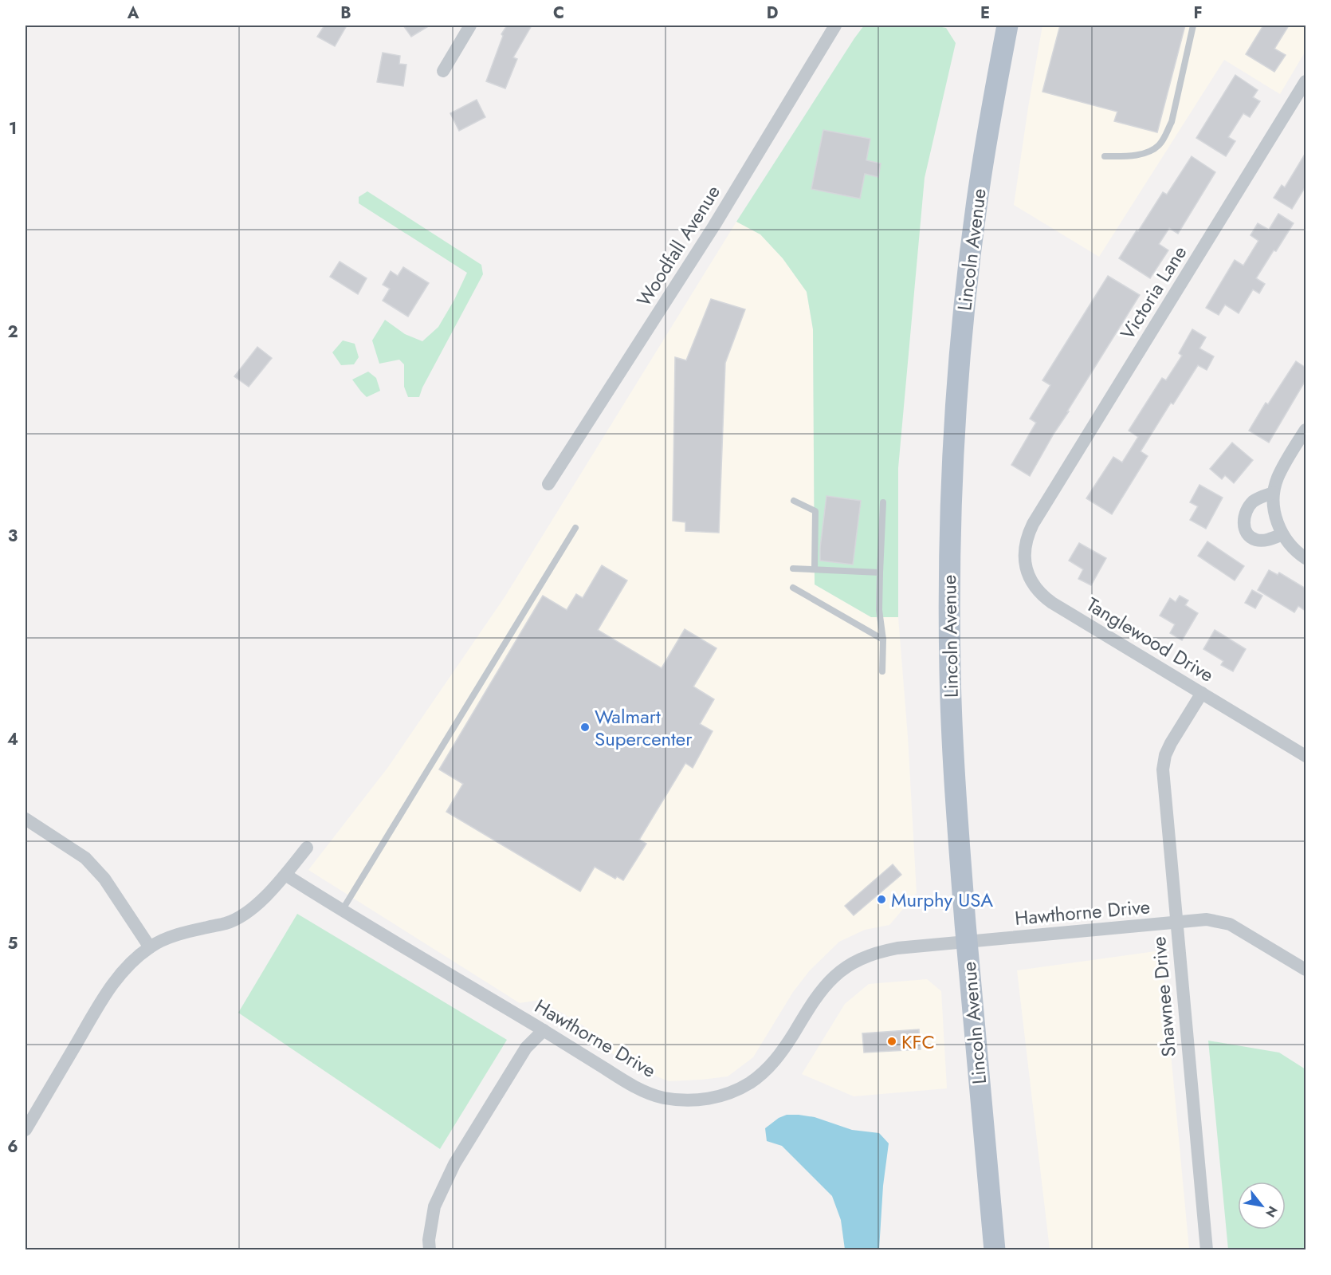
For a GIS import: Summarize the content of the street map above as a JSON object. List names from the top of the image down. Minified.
{"streets":{"main road":["Lincoln Avenue"],"street":["Woodfall Avenue","Victoria Lane","Tanglewood Drive","Hawthorne Drive","Shawnee Drive"]},"crossings":[["Lincoln Avenue","Hawthorne Drive"],["Victoria Lane","Tanglewood Drive"],["Tanglewood Drive","Shawnee Drive"],["Hawthorne Drive","Shawnee Drive"]],"places":["Walmart Supercenter","Murphy USA","KFC"],"north":"bottom right","grid":{"columns":["A","B","C","D","E","F"],"rows":["1","2","3","4","5","6"]}}
